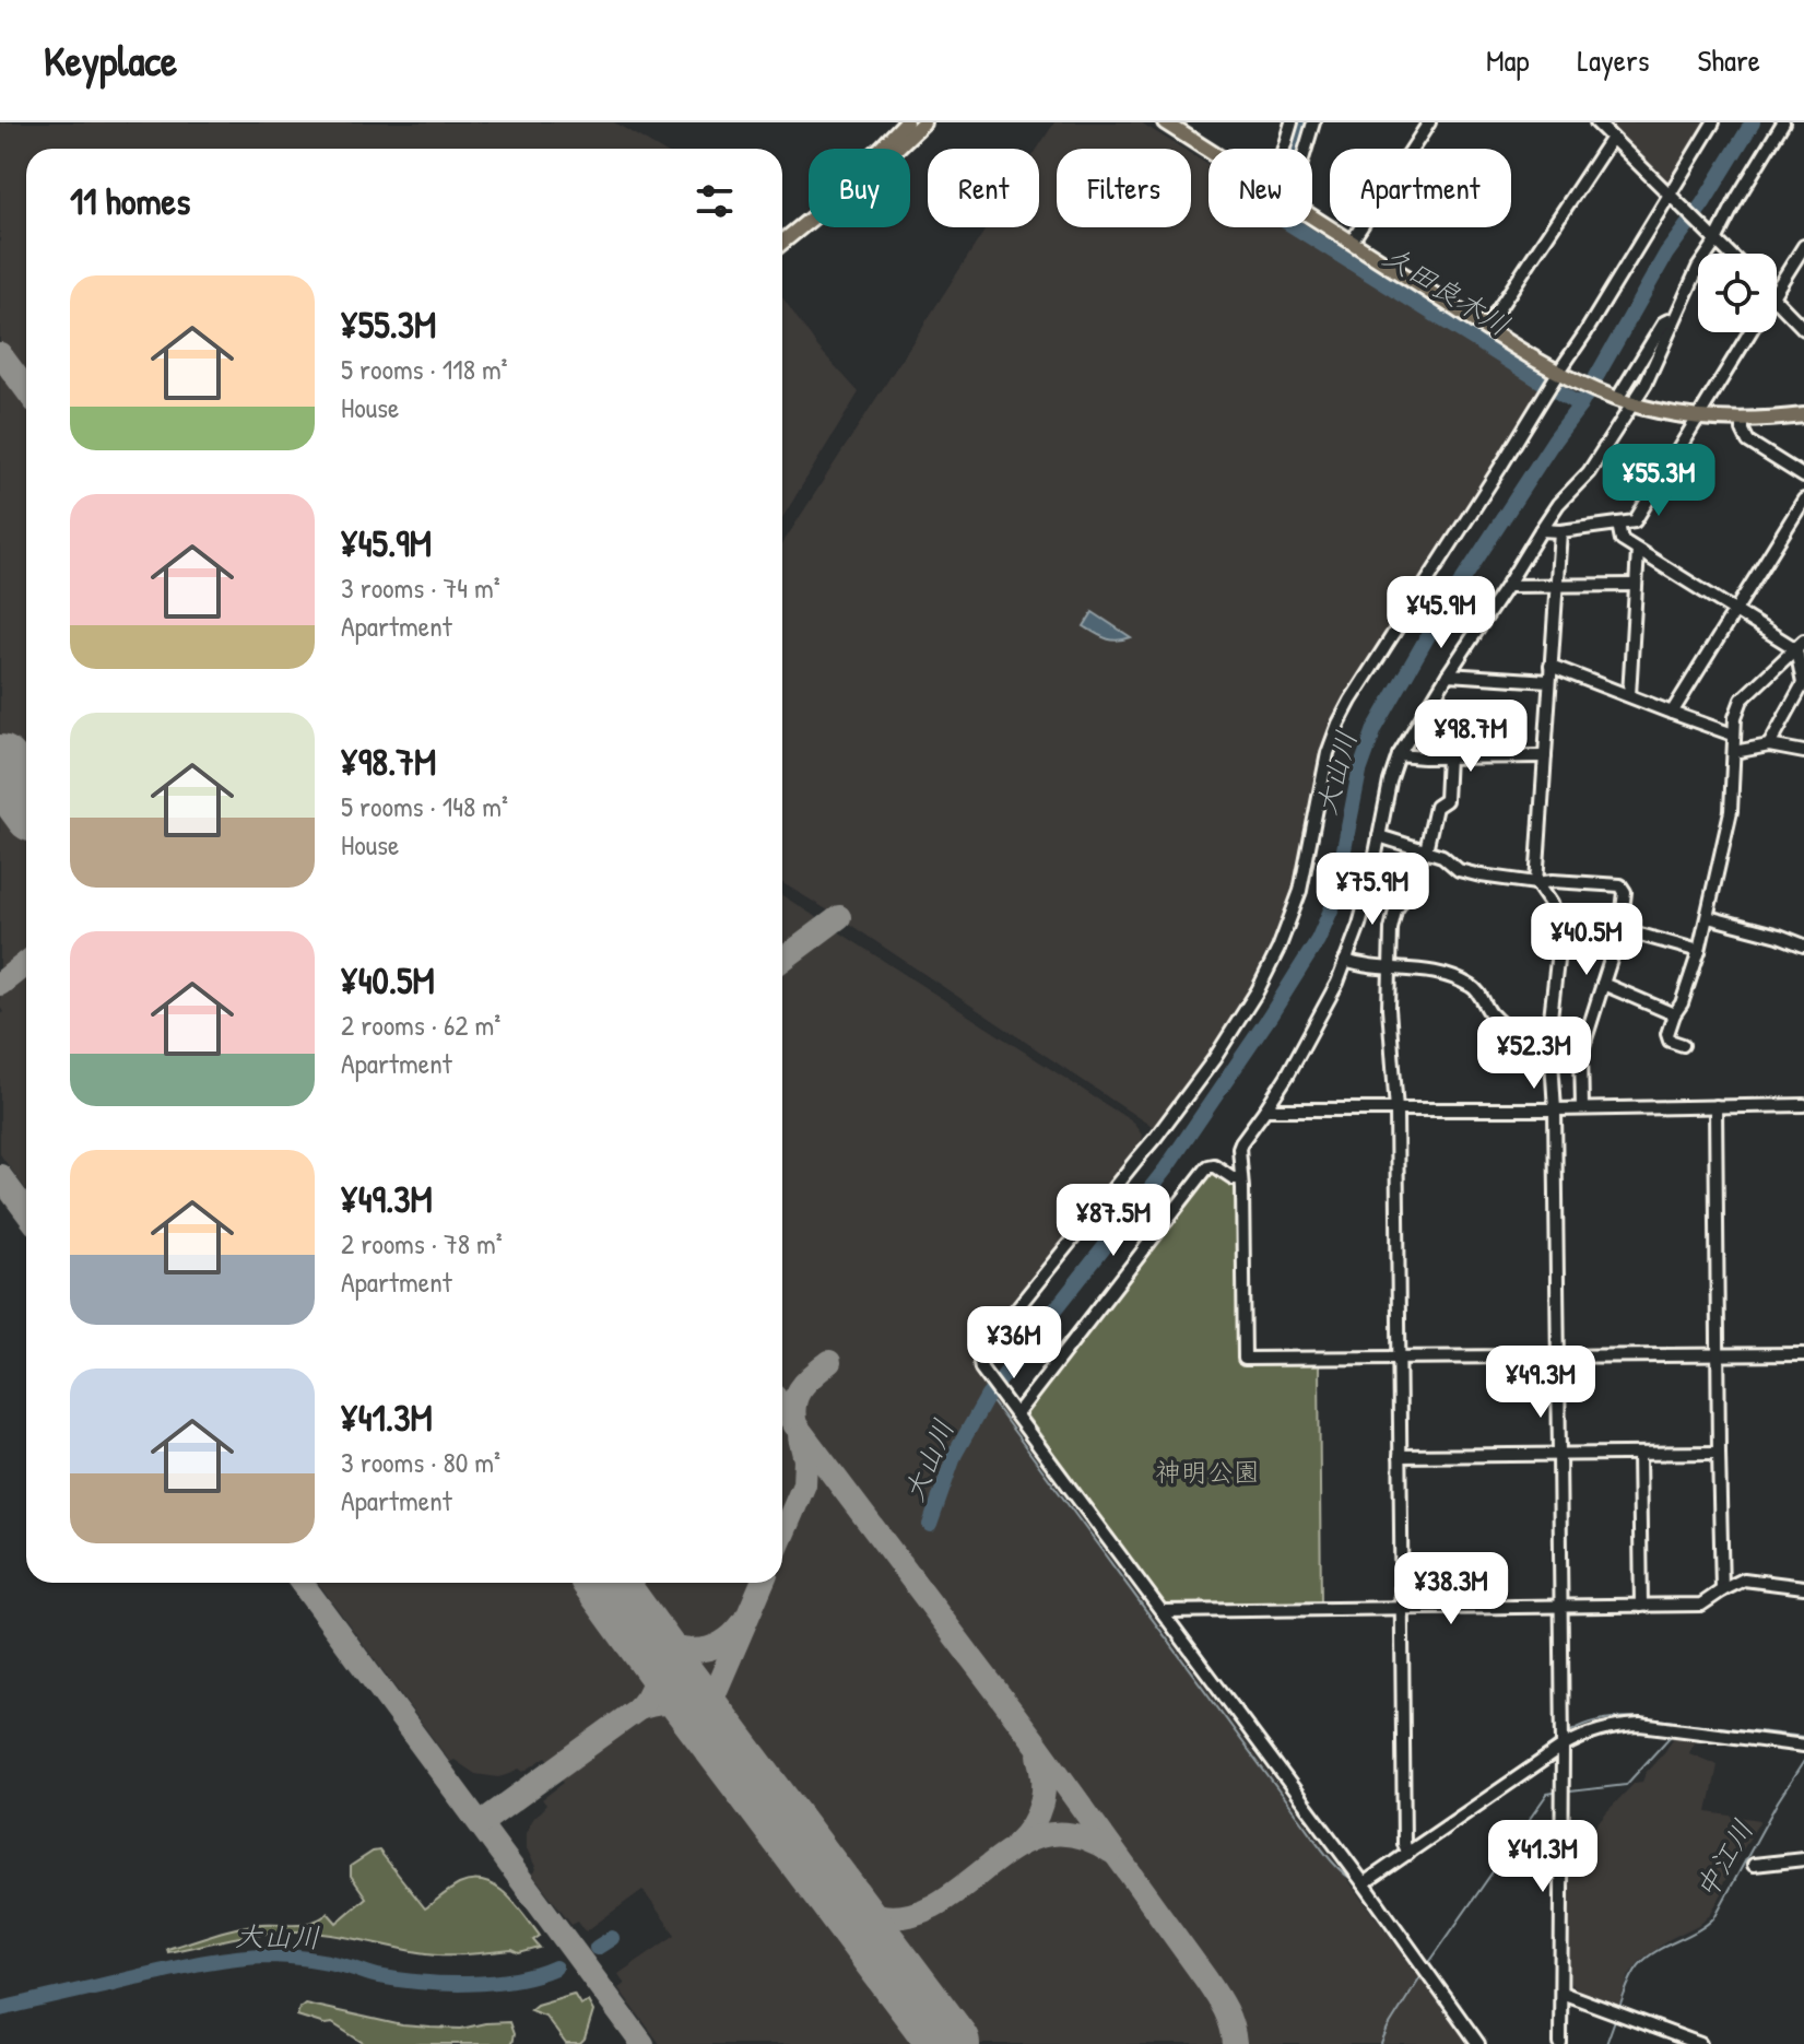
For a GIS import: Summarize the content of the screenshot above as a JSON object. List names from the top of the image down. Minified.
{"water":["久田良木川","大山川","中江川"],"parks":["神明公園"],"page":{"header":"Keyplace","nav":["Map","Layers","Share"],"chip":["Buy","Rent","Filters","New","Apartment"],"heading":"11 homes","list":[{"name":"¥55.3M","note":"5 rooms · 118 m² · House"},{"name":"¥45.9M","note":"3 rooms · 74 m² · Apartment"},{"name":"¥98.7M","note":"5 rooms · 148 m² · House"},{"name":"¥40.5M","note":"2 rooms · 62 m² · Apartment"},{"name":"¥49.3M","note":"2 rooms · 78 m² · Apartment"},{"name":"¥41.3M","note":"3 rooms · 80 m² · Apartment"}],"price":["¥55.3M","¥45.9M","¥98.7M","¥75.9M","¥40.5M","¥52.3M","¥87.5M","¥36M","¥49.3M","¥38.3M","¥41.3M"]}}
